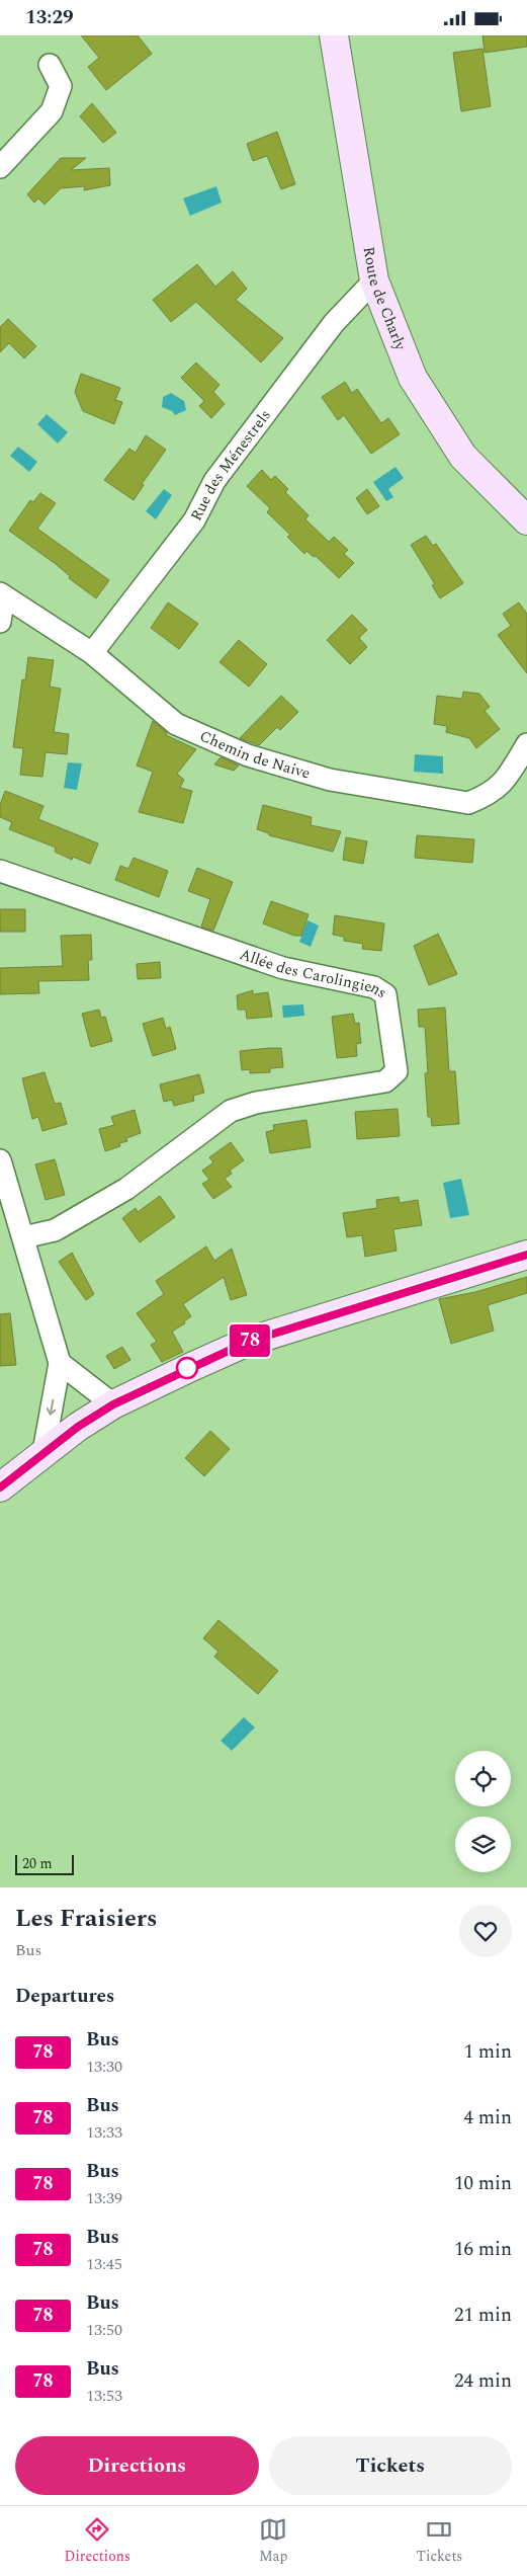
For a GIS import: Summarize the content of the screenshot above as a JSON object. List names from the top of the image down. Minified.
{"streets":{"street":["Route de Charly","Rue des Ménestrels","Chemin de Naive","Allée des Carolingiens"]},"crossings":[["Route de Charly","Rue des Ménestrels"],["Rue des Ménestrels","Chemin de Naive"]],"lines":["bus line 78"],"scale_bar":"20 m","page":{"status":"13:29","on_map":"78","scale":"20 m","heading":[["Les Fraisiers","Bus"],"Departures"],"list":[{"mark":"78","name":"Bus","note":"13:30","value":"1 min"},{"mark":"78","name":"Bus","note":"13:33","value":"4 min"},{"mark":"78","name":"Bus","note":"13:39","value":"10 min"},{"mark":"78","name":"Bus","note":"13:45","value":"16 min"},{"mark":"78","name":"Bus","note":"13:50","value":"21 min"},{"mark":"78","name":"Bus","note":"13:53","value":"24 min"}],"buttons":["Directions","Tickets"],"tabs":["Directions","Map","Tickets"]}}
